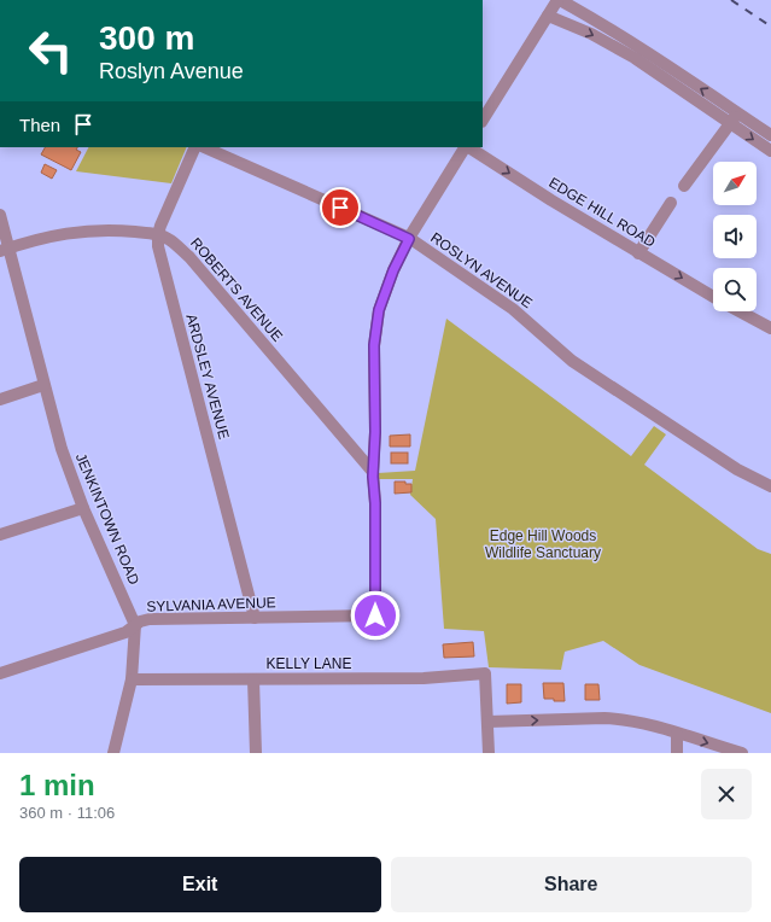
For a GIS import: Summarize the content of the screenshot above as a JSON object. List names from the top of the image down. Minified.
{"streets":{"street":["EDGE HILL ROAD","ROSLYN AVENUE","ROBERTS AVENUE","ARDSLEY AVENUE","JENKINTOWN ROAD","SYLVANIA AVENUE","KELLY LANE"]},"crossings":[["ROBERTS AVENUE","ARDSLEY AVENUE"],["ROBERTS AVENUE","JENKINTOWN ROAD"],["ROBERTS AVENUE","SYLVANIA AVENUE"],["ARDSLEY AVENUE","SYLVANIA AVENUE"],["JENKINTOWN ROAD","SYLVANIA AVENUE"],["JENKINTOWN ROAD","KELLY LANE"]],"one_way":["EDGE HILL ROAD"],"parks":["Edge Hill Woods Wildlife Sanctuary"],"north":"top right","page":{"turn":["300 m","Roslyn Avenue"],"then":"Then","heading":["1 min","360 m · 11:06"],"buttons":["Exit","Share"]}}
